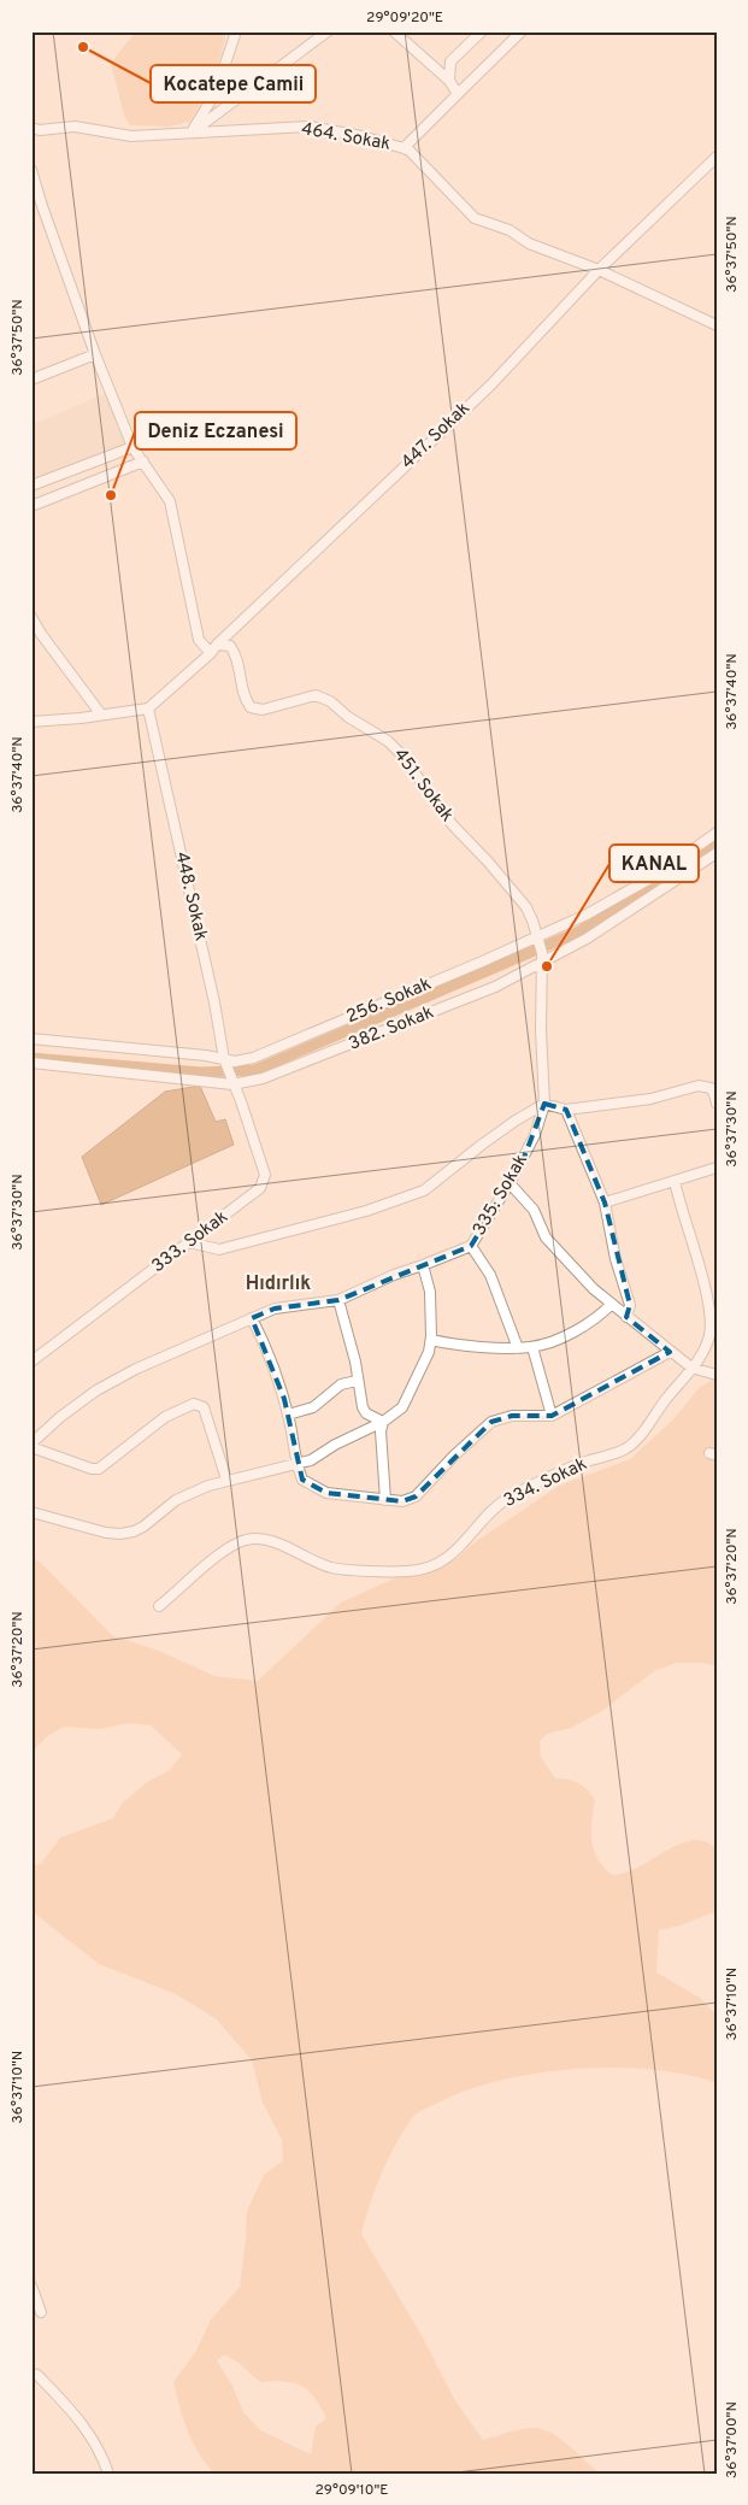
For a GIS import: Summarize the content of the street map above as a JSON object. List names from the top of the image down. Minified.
{"streets":{"street":["464. Sokak","447. Sokak","451. Sokak","448. Sokak","256. Sokak","382. Sokak","335. Sokak","333. Sokak","334. Sokak"]},"crossings":[["464. Sokak","447. Sokak"],["447. Sokak","451. Sokak"],["447. Sokak","448. Sokak"],["451. Sokak","256. Sokak"],["451. Sokak","382. Sokak"],["451. Sokak","335. Sokak"],["448. Sokak","256. Sokak"],["448. Sokak","382. Sokak"],["448. Sokak","333. Sokak"],["382. Sokak","335. Sokak"],["382. Sokak","333. Sokak"]],"districts":["Hıdırlık"],"places":["Kocatepe Camii","Deniz Eczanesi","KANAL"],"coordinates":["29°09'20\"E","36°37'50\"N","36°37'40\"N","36°37'30\"N","36°37'20\"N","36°37'10\"N","36°37'00\"N","29°09'10\"E"]}
